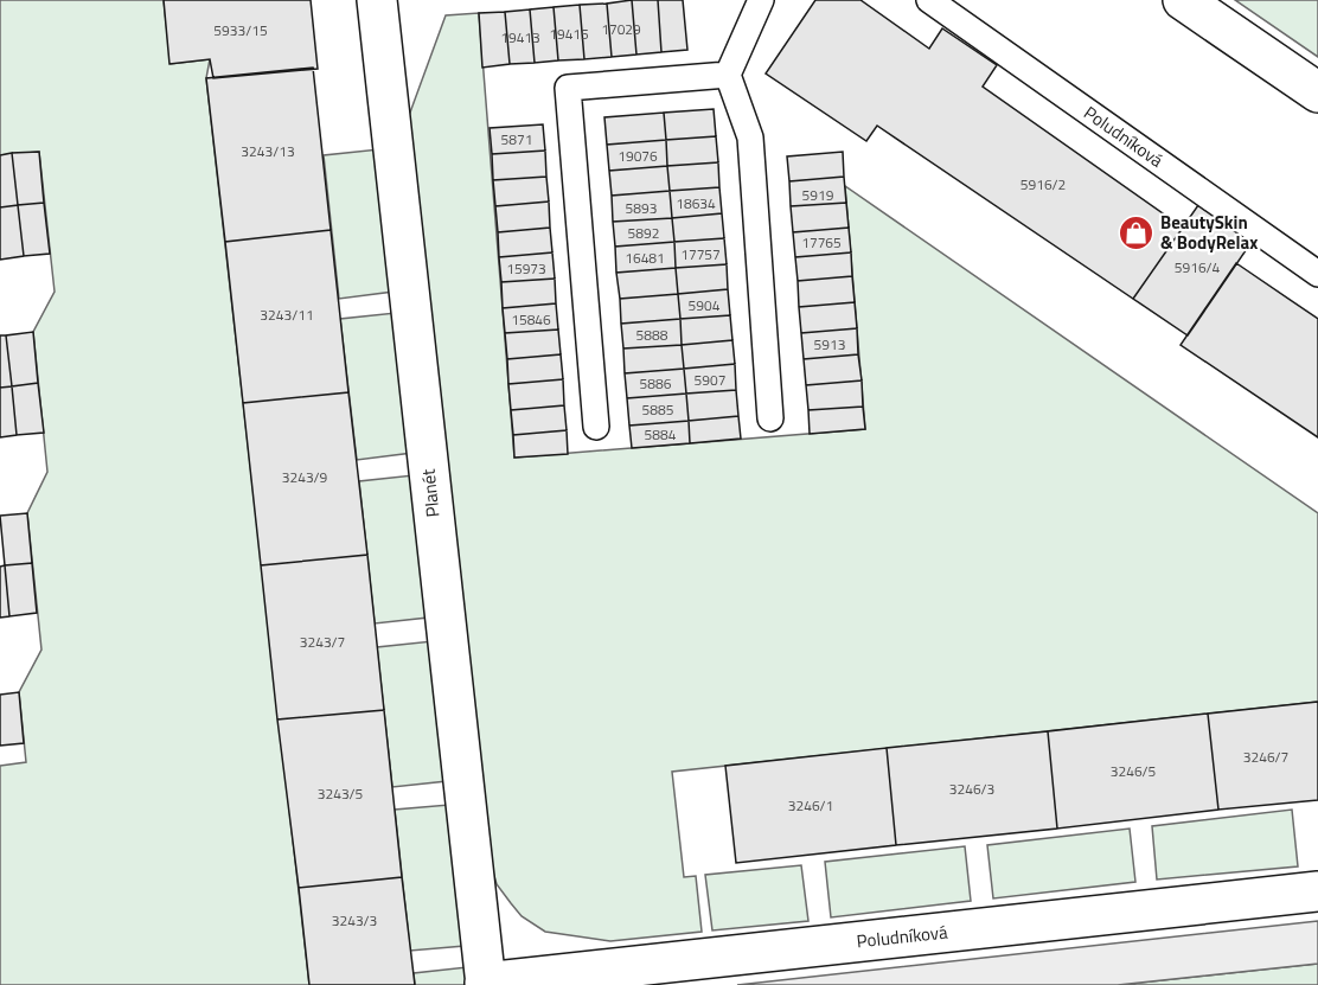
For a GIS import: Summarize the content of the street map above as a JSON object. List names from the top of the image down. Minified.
{"streets":{"street":["Poludníková","Planét"]},"crossings":[["Poludníková","Planét"]],"places":{"shop":["BeautySkin & BodyRelax"]},"house_numbers":["17029","5933/15","19415","19413","5871","3243/13","19076","5916/2","5919","18634","5893","5892","17765","17757","16481","5916/4","15973","5904","3243/11","15846","5888","5913","5907","5886","5885","5884","3243/9","3243/7","3246/7","3246/5","3246/3","3243/5","3246/1","3243/3"]}
